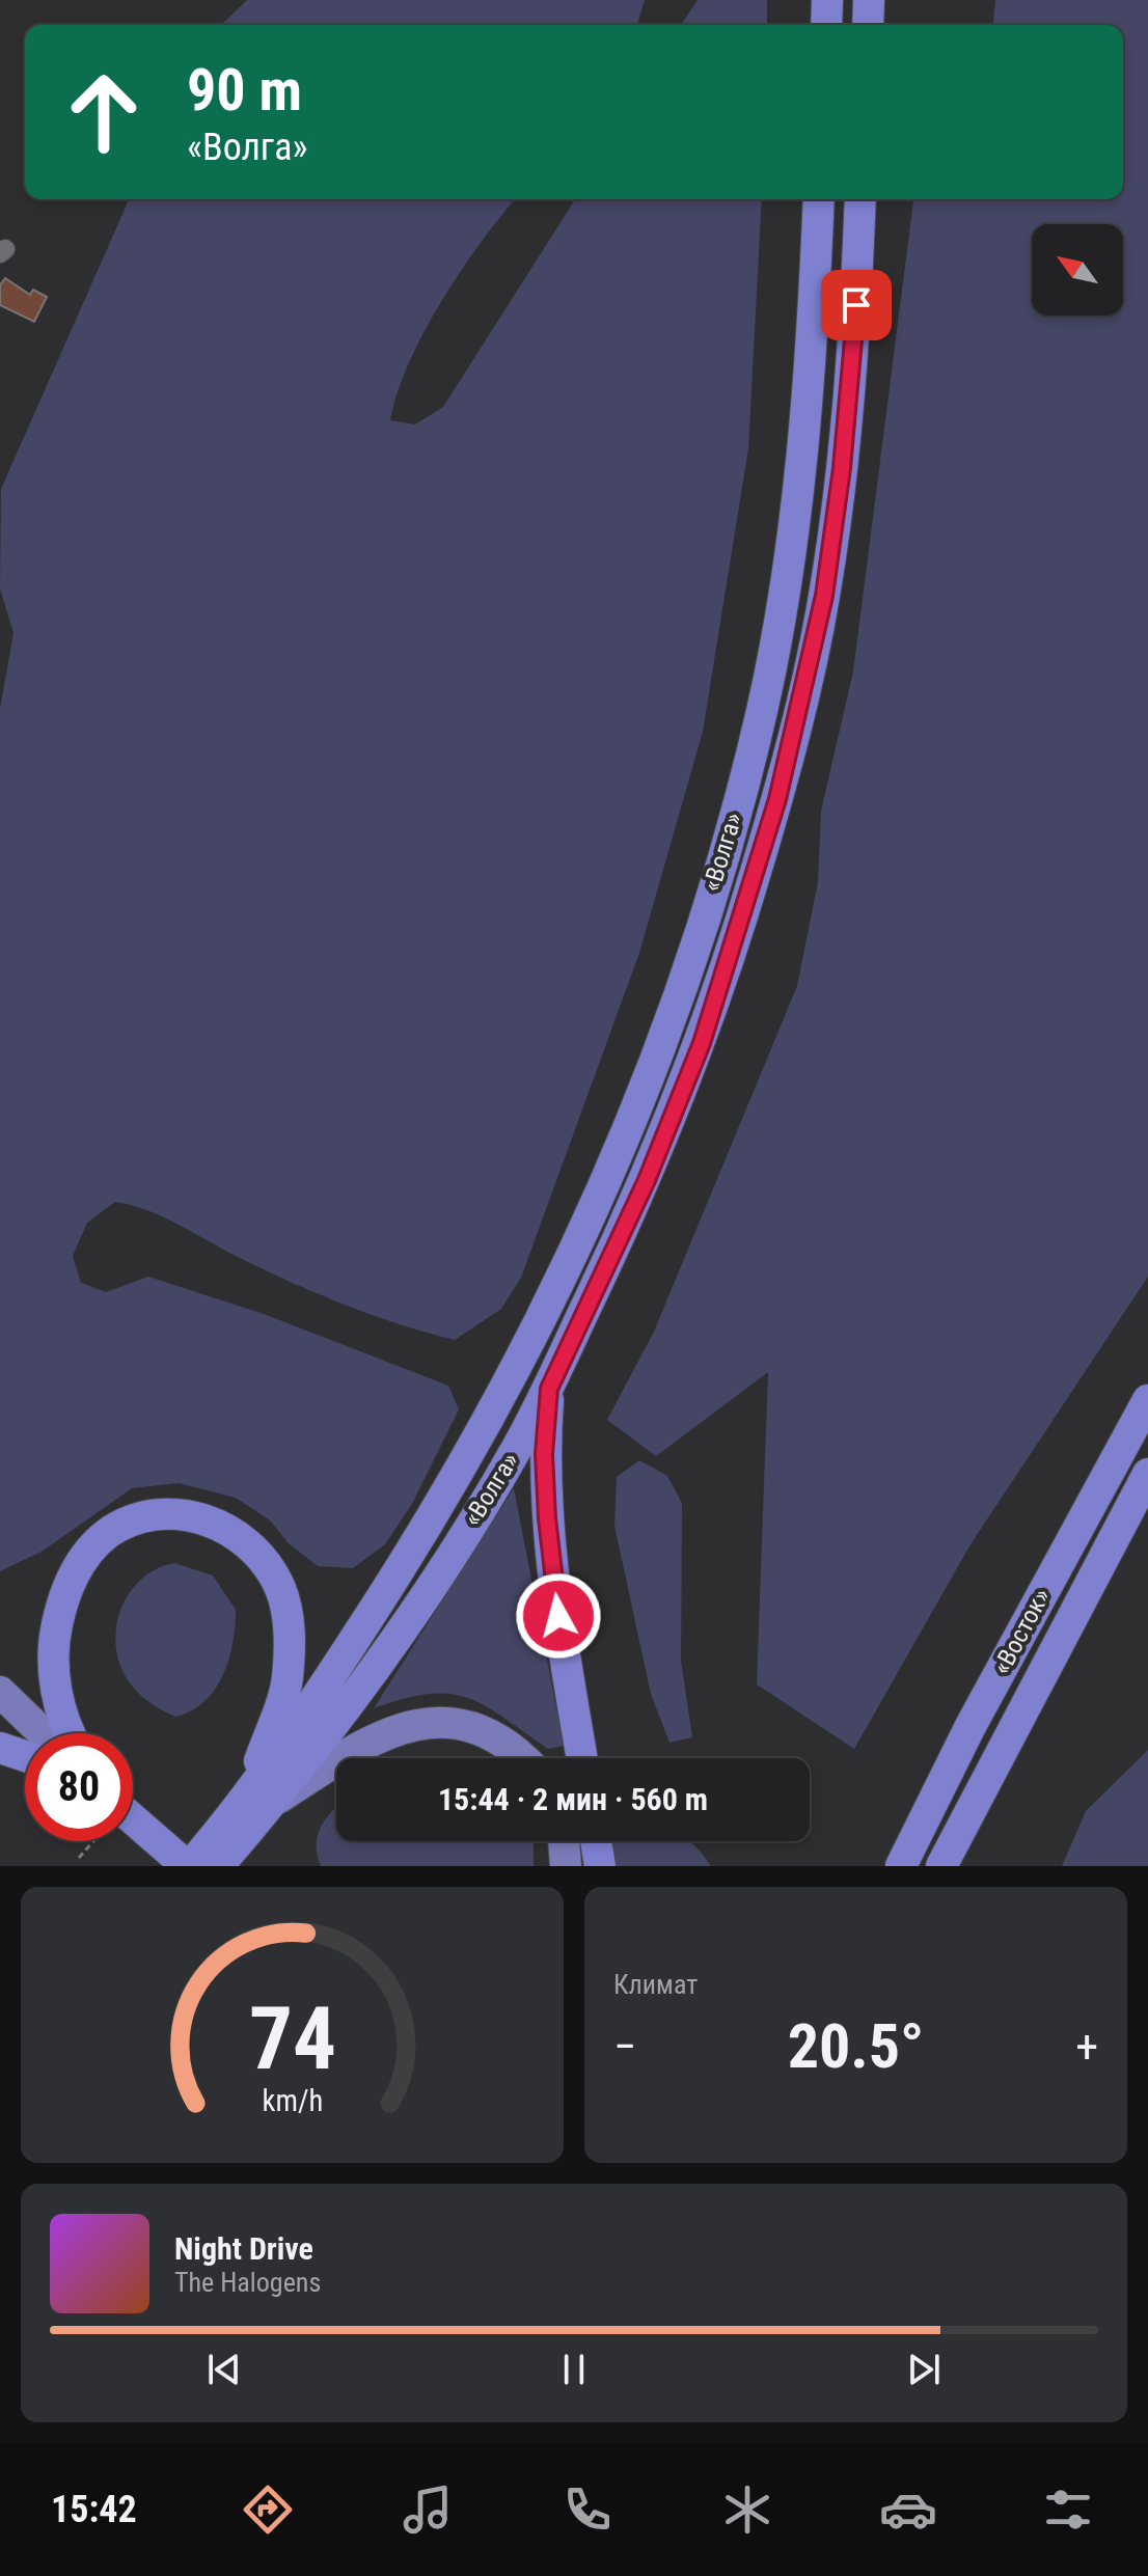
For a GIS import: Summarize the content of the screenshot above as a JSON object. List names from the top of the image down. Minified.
{"streets":{"highway":["«Волга»","«Восток»"]},"north":"top left","page":{"turn":["90 m","«Волга»"],"limit":"80","trip":"15:44 · 2 мин · 560 m","tile":"Климат","heat":["−","20.5°","+"],"song":["Night Drive","The Halogens"],"tabs":"15:42","gauge":["74","km/h"]}}
